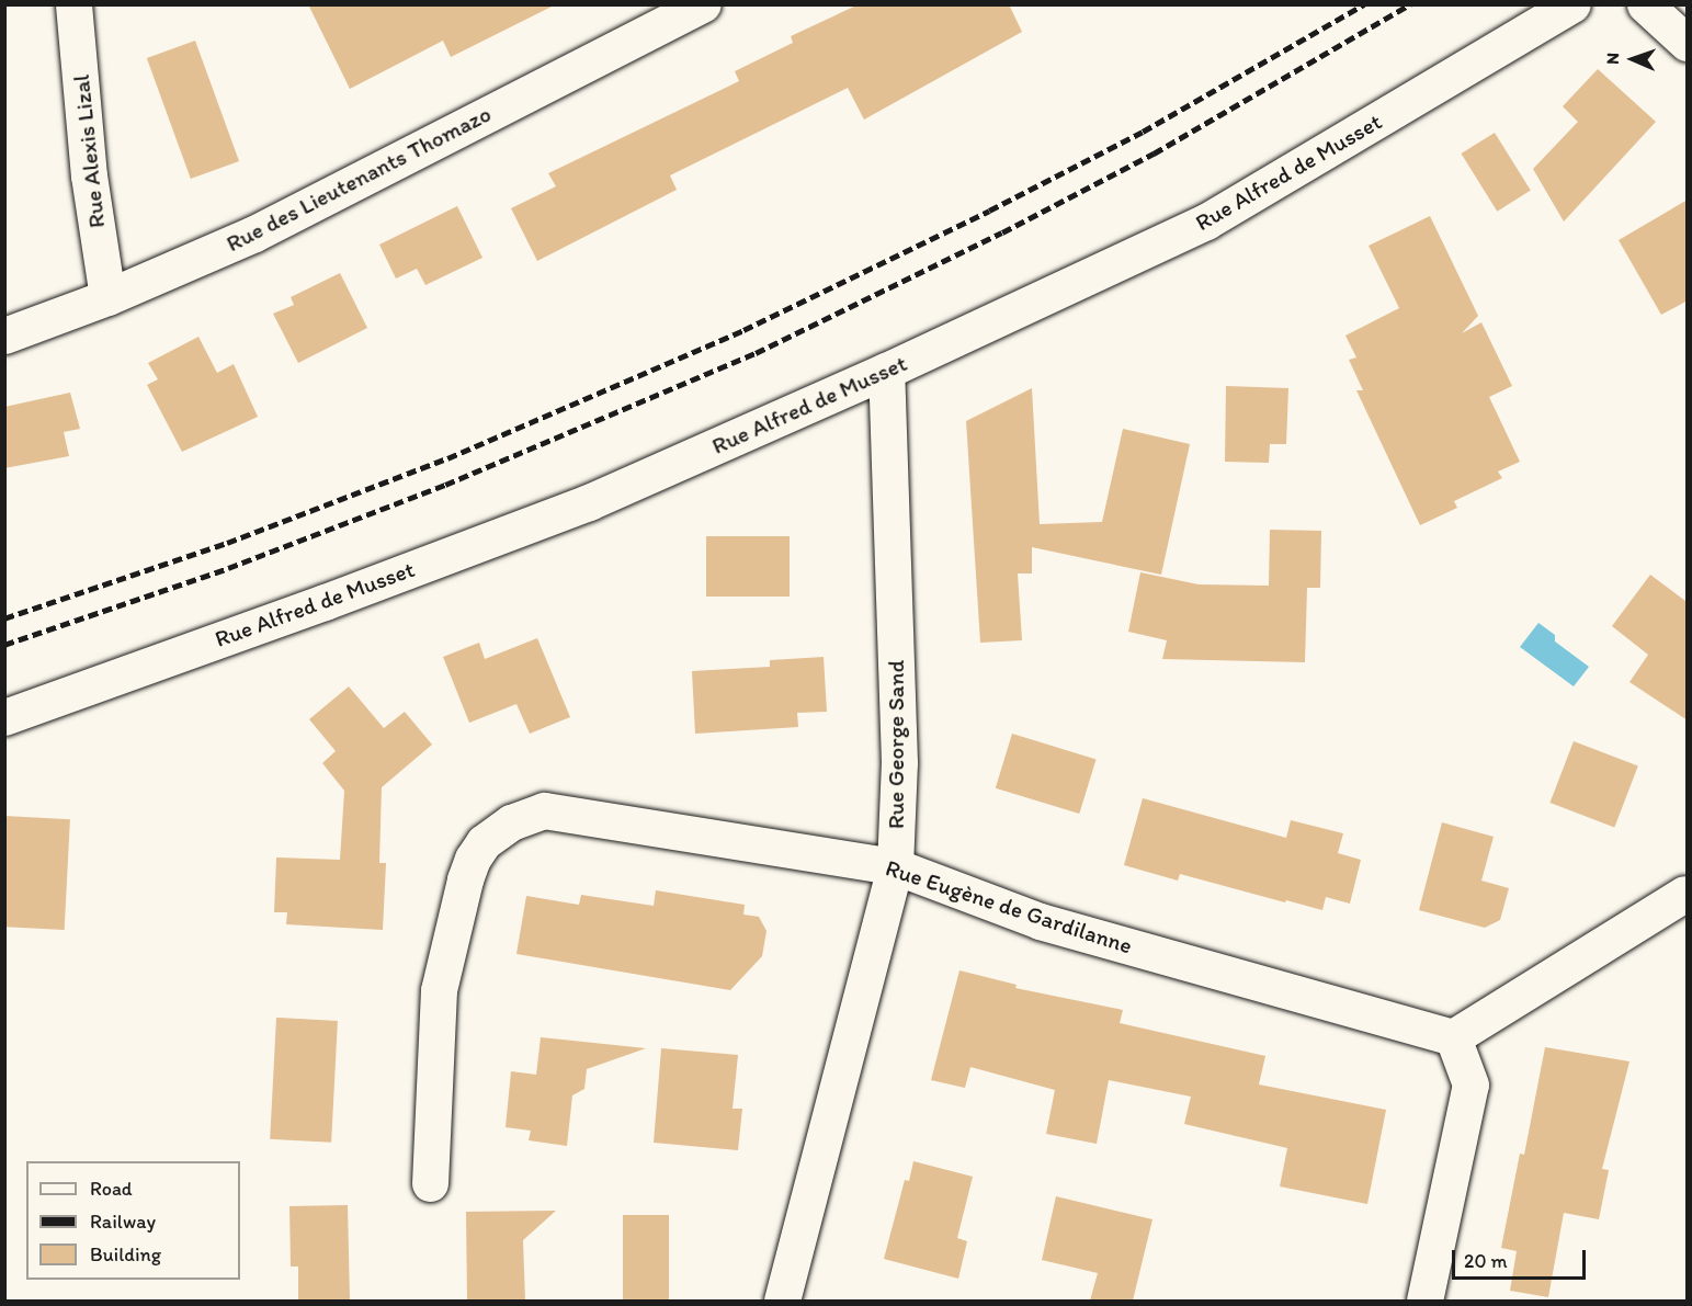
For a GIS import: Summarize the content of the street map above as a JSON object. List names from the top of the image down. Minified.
{"streets":{"street":["Rue Alexis Lizal","Rue Alfred de Musset","Rue des Lieutenants Thomazo","Rue George Sand","Rue Eugène de Gardilanne"]},"crossings":[["Rue Alexis Lizal","Rue des Lieutenants Thomazo"],["Rue Alfred de Musset","Rue George Sand"],["Rue George Sand","Rue Eugène de Gardilanne"]],"legend":["Road","Railway","Building"],"scale_bar":"20 m","north":"left"}
